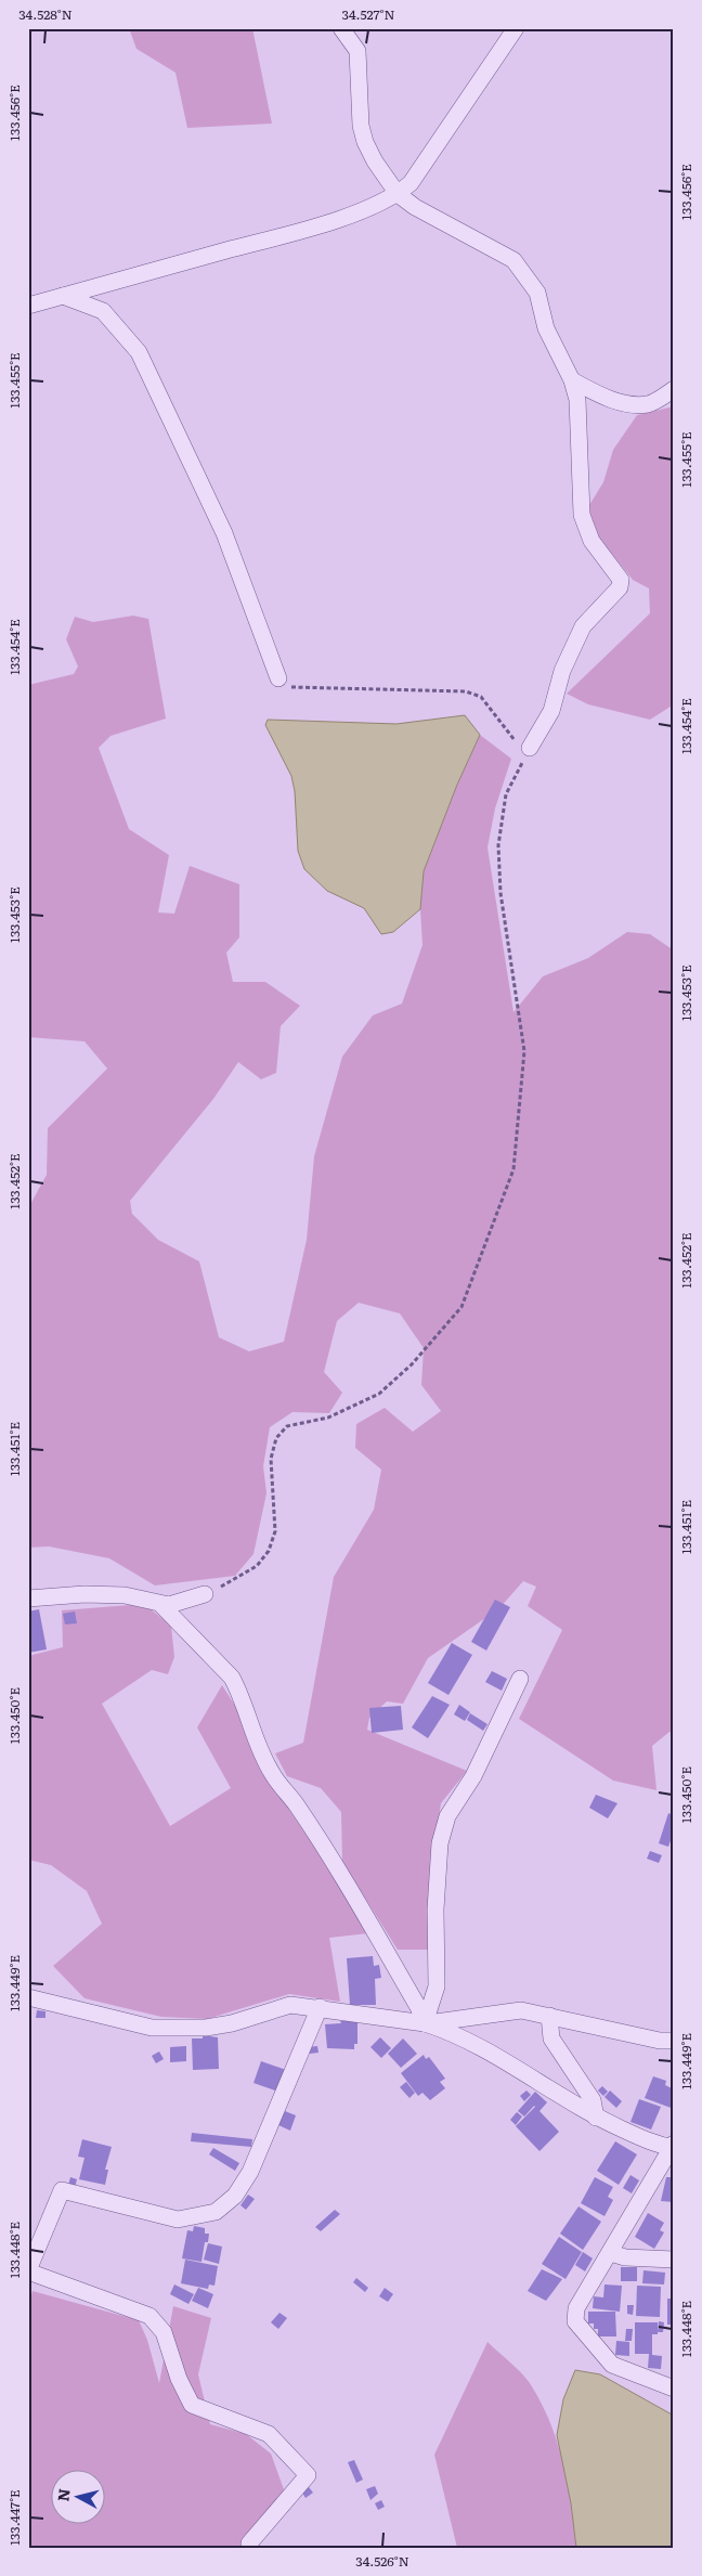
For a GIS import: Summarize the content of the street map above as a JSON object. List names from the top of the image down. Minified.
{"north":"left","coordinates":["34.528°N","34.527°N","133.456°E","133.455°E","133.454°E","133.453°E","133.452°E","133.451°E","133.450°E","133.449°E","133.448°E","133.447°E","34.526°N"]}
